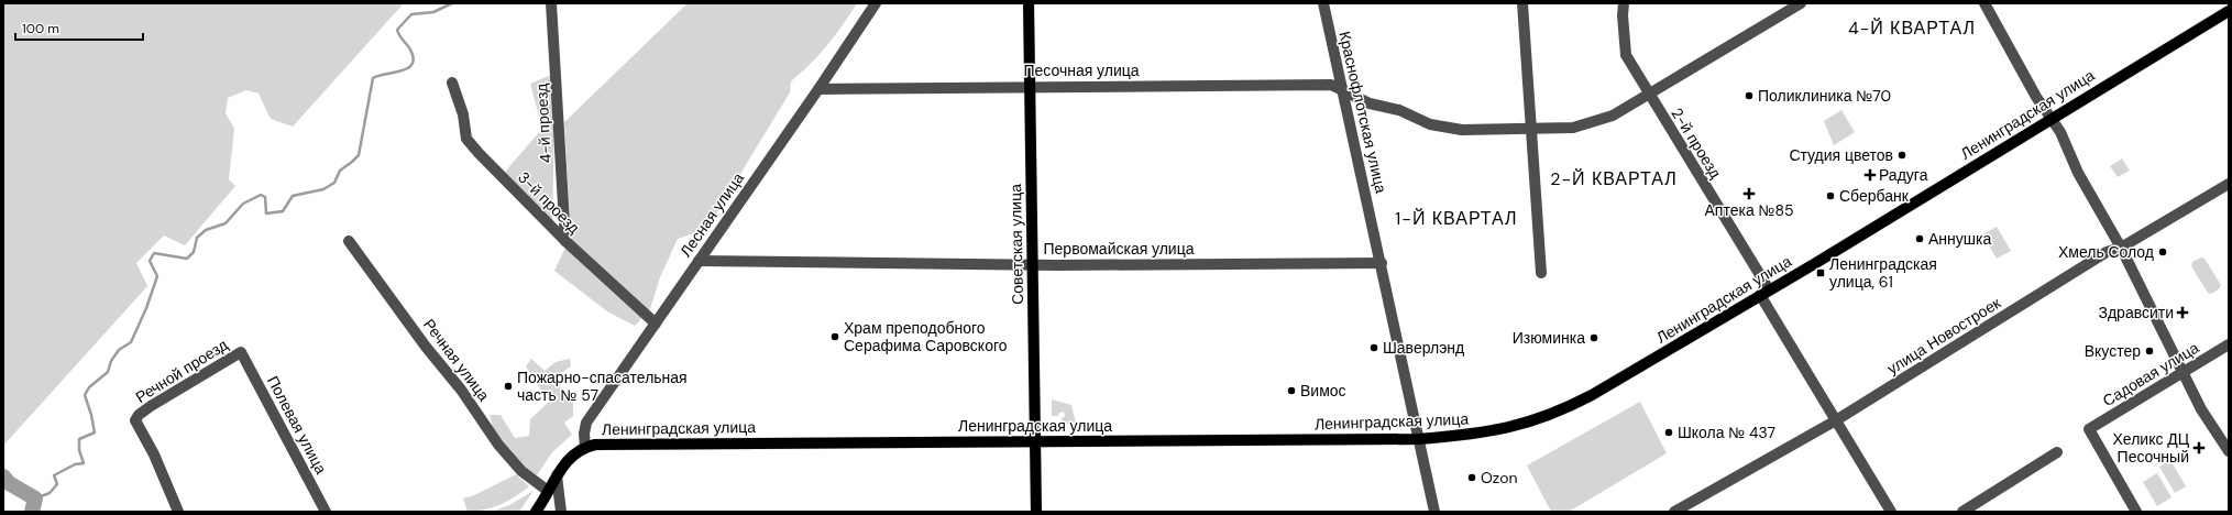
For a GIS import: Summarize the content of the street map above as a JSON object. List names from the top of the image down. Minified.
{"streets":{"main road":["Ленинградская улица","Советская улица"],"street":["Песочная улица","Краснофлотская улица","4-й проезд","2-й проезд","3-й проезд","Лесная улица","Первомайская улица","улица Новостроек","Речная улица","Речной проезд","Садовая улица","Полевая улица"]},"crossings":[["Песочная улица","Краснофлотская улица"],["Песочная улица","2-й проезд"],["Песочная улица","Лесная улица"],["Песочная улица","Советская улица"],["Краснофлотская улица","Ленинградская улица"],["Краснофлотская улица","Первомайская улица"],["Ленинградская улица","2-й проезд"],["Ленинградская улица","Лесная улица"],["Ленинградская улица","Советская улица"],["4-й проезд","3-й проезд"],["2-й проезд","улица Новостроек"],["3-й проезд","Лесная улица"],["Лесная улица","Первомайская улица"],["Советская улица","Первомайская улица"],["Речной проезд","Полевая улица"]],"districts":["4-Й КВАРТАЛ","2-Й КВАРТАЛ","1-Й КВАРТАЛ"],"places":{"other":["Поликлиника №70","Студия цветов","Сбербанк","Аннушка","Хмель Солод","Храм преподобного Серафима Саровского","Изюминка","Шаверлэнд","Вкустер","Пожарно-спасательная часть № 57","Вимос","Школа № 437","Ozon"],"health":["Радуга","Аптека №85","Здравсити","Хеликс ДЦ Песочный"],"transit":["Ленинградская улица, 61"]},"scale_bar":"100 m"}
